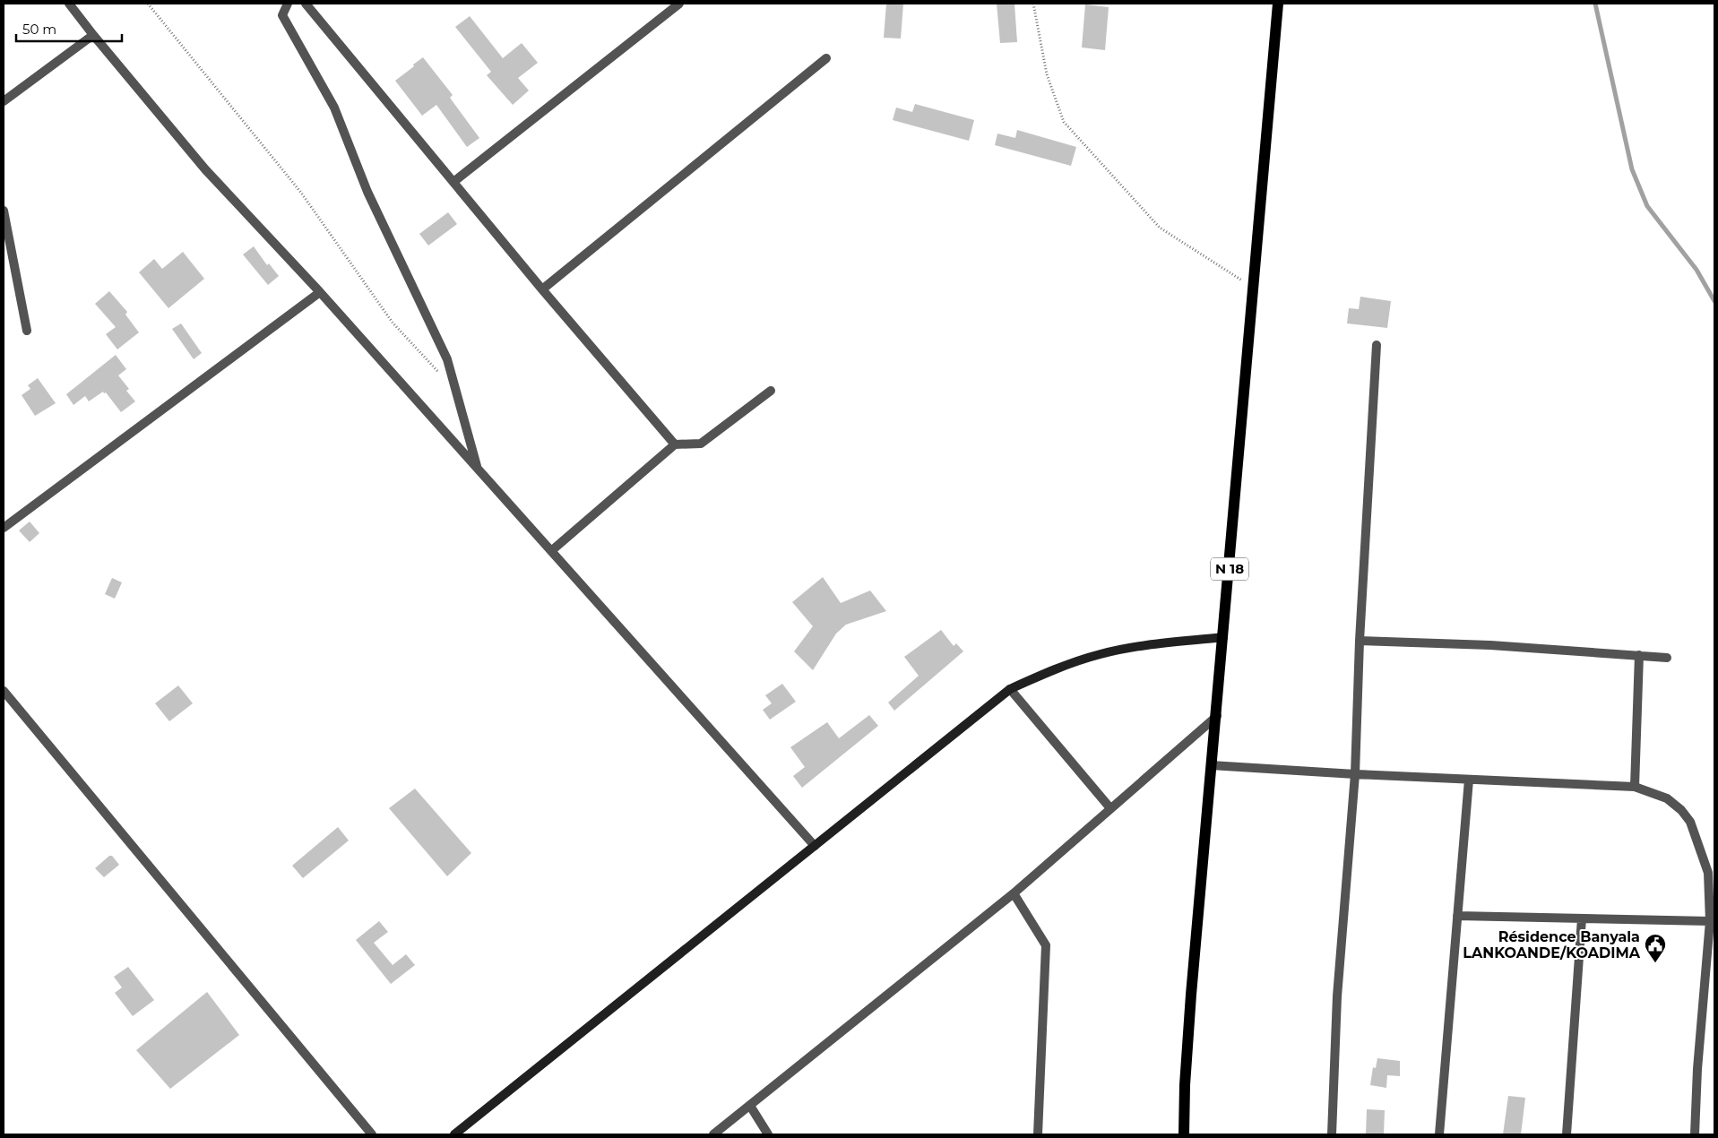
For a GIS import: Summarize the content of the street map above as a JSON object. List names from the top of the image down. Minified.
{"streets":{"main road":["N 18"]},"places":{"public building":["Résidence Banyala LANKOANDE/KOADIMA"]},"scale_bar":"50 m"}
